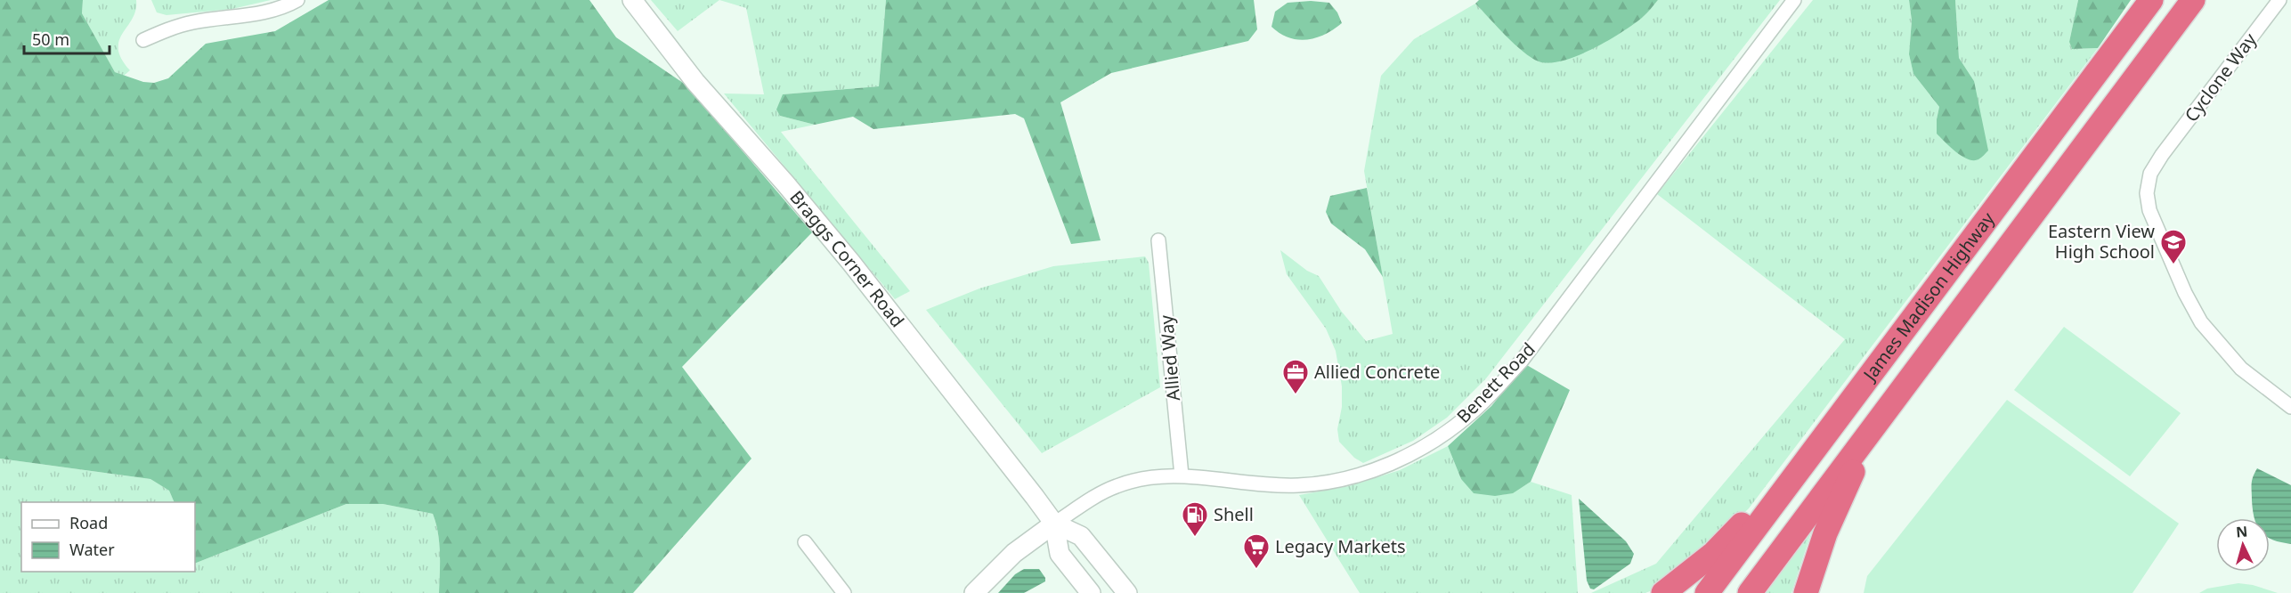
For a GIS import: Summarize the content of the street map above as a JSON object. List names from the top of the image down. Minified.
{"streets":{"highway":["James Madison Highway"],"main road":["Braggs Corner Road"],"street":["Cyclone Way","Allied Way","Benett Road"]},"crossings":[["Braggs Corner Road","Benett Road"],["Allied Way","Benett Road"]],"places":{"school or university":["Eastern View High School"],"office":["Allied Concrete"],"fuel station":["Shell"],"supermarket":["Legacy Markets"]},"legend":["Road","Water"],"scale_bar":"50 m","north":"top"}
